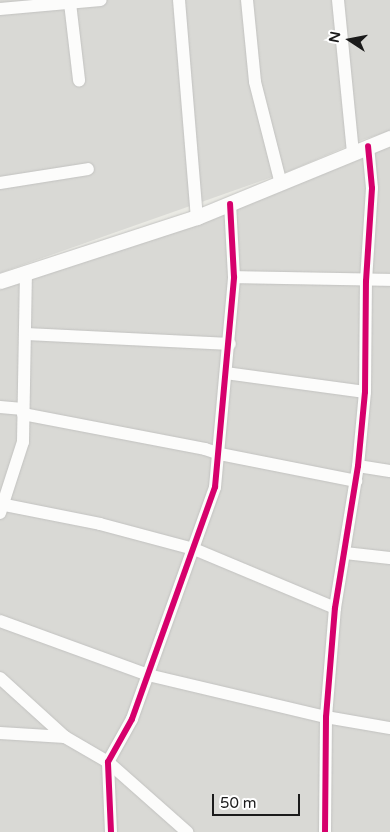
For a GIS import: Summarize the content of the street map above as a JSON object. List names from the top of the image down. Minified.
{"scale_bar":"50 m","north":"left"}
